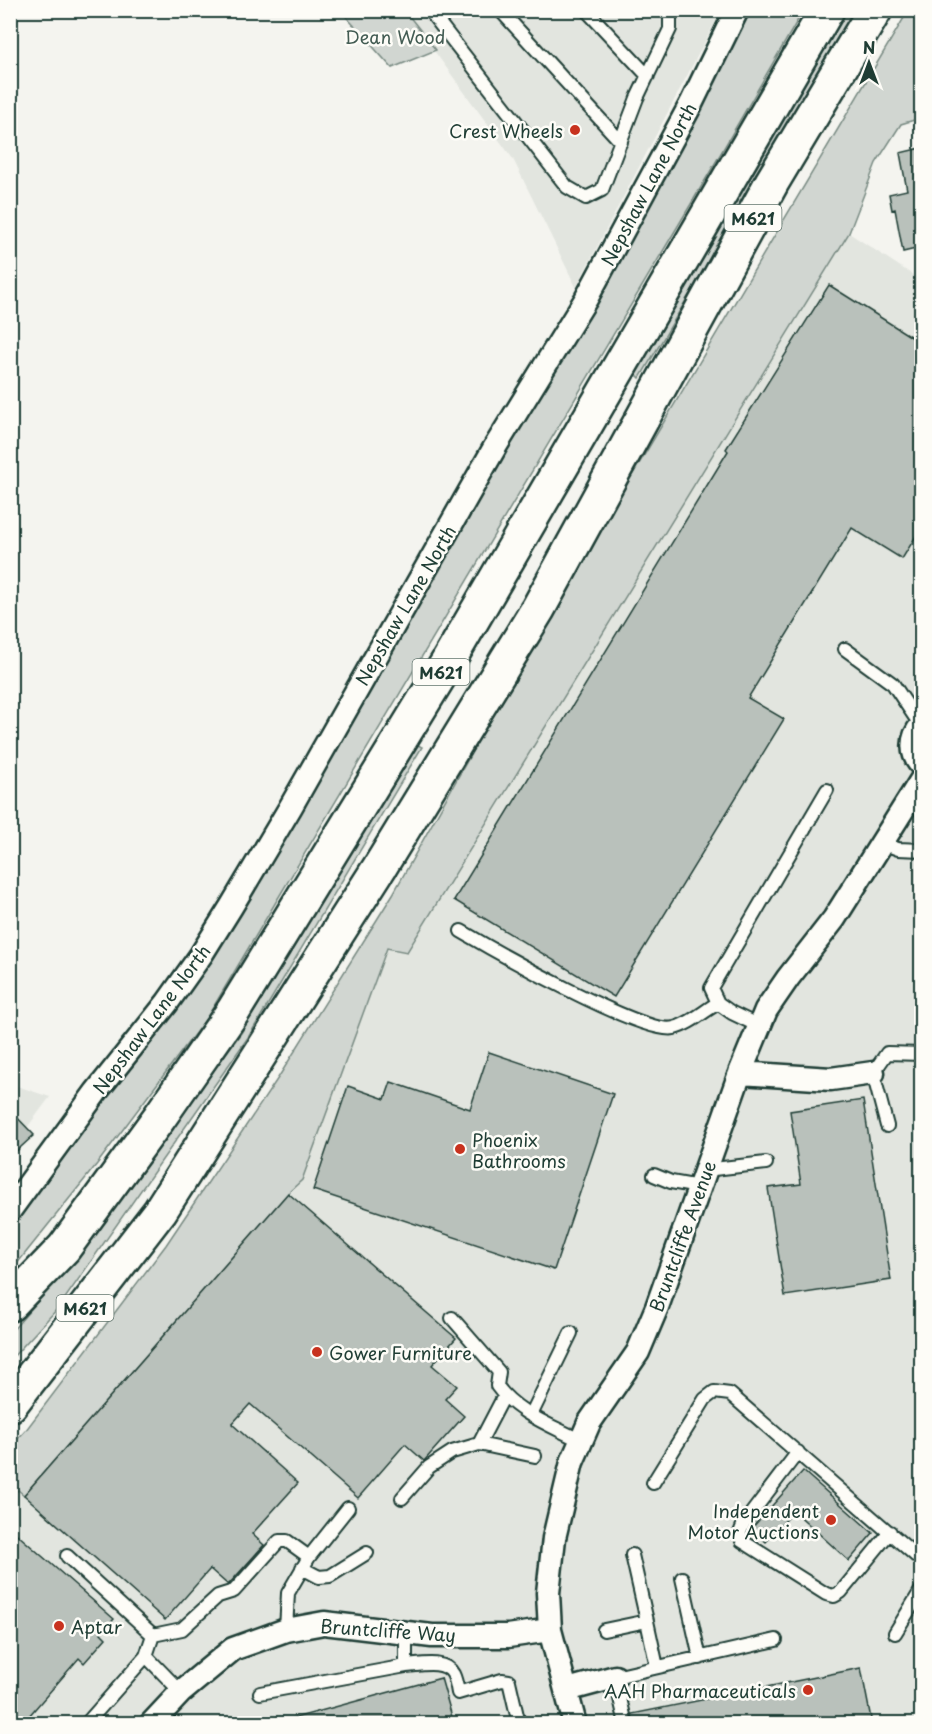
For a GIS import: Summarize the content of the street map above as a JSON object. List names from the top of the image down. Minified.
{"streets":{"highway":["M621"],"street":["Nepshaw Lane North","Bruntcliffe Avenue","Bruntcliffe Way"]},"crossings":[["Bruntcliffe Avenue","Bruntcliffe Way"]],"parks":["Dean Wood"],"places":["Crest Wheels","Phoenix Bathrooms","Gower Furniture","Independent Motor Auctions","Aptar","AAH Pharmaceuticals"],"north":"top"}
